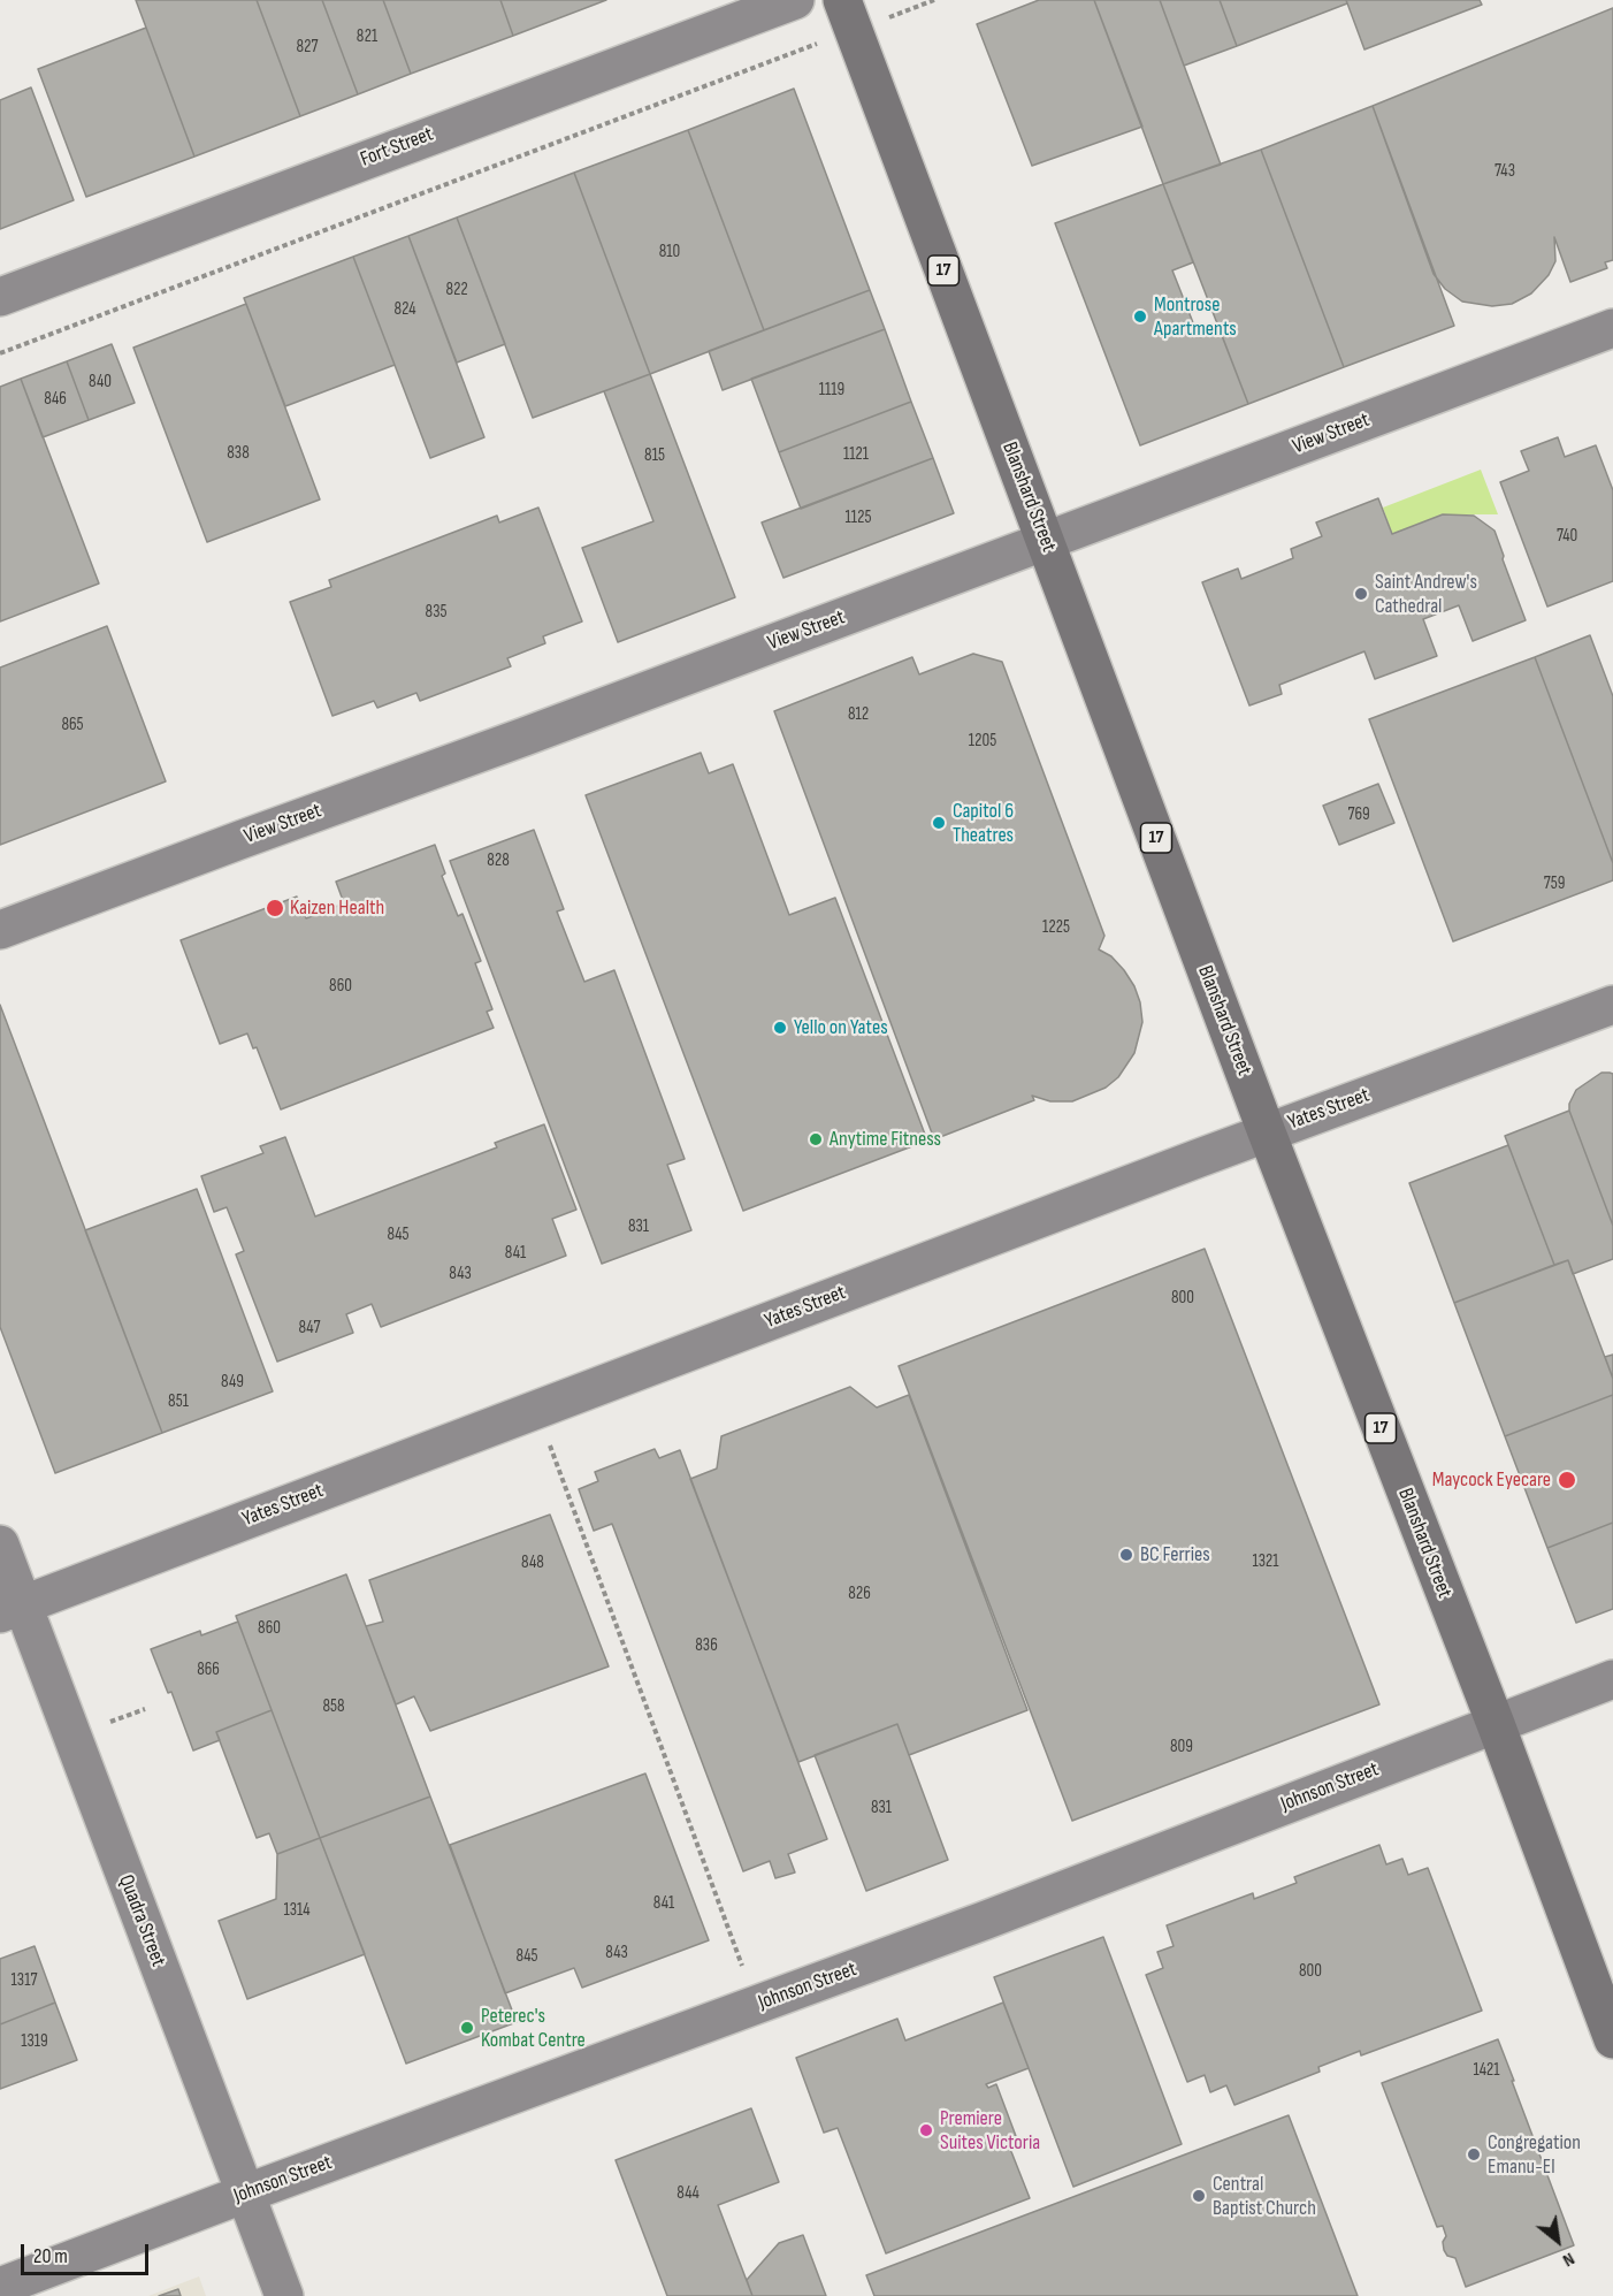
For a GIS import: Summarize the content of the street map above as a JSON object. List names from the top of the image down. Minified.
{"streets":{"main road":["Fort Street","17","View Street","Blanshard Street","Yates Street","Johnson Street","Quadra Street"]},"crossings":[["View Street","Blanshard Street"],["Blanshard Street","Yates Street"],["Blanshard Street","Johnson Street"],["Yates Street","Quadra Street"],["Johnson Street","Quadra Street"]],"places":["Montrose Apartments","Saint Andrew's Cathedral","Capitol 6 Theatres","Kaizen Health","Yello on Yates","Anytime Fitness","Maycock Eyecare","BC Ferries","Peterec's Kombat Centre","Premiere Suites Victoria","Congregation Emanu-El","Central Baptist Church"],"house_numbers":["821","827","743","810","822","824","840","1119","846","838","1121","815","1125","740","835","812","865","1205","769","828","759","1225","860","831","845","841","843","800","847","849","851","1321","848","826","860","836","866","858","809","831","841","1314","843","845","800","1317","1319","1421","844"],"scale_bar":"20 m","north":"bottom right"}
